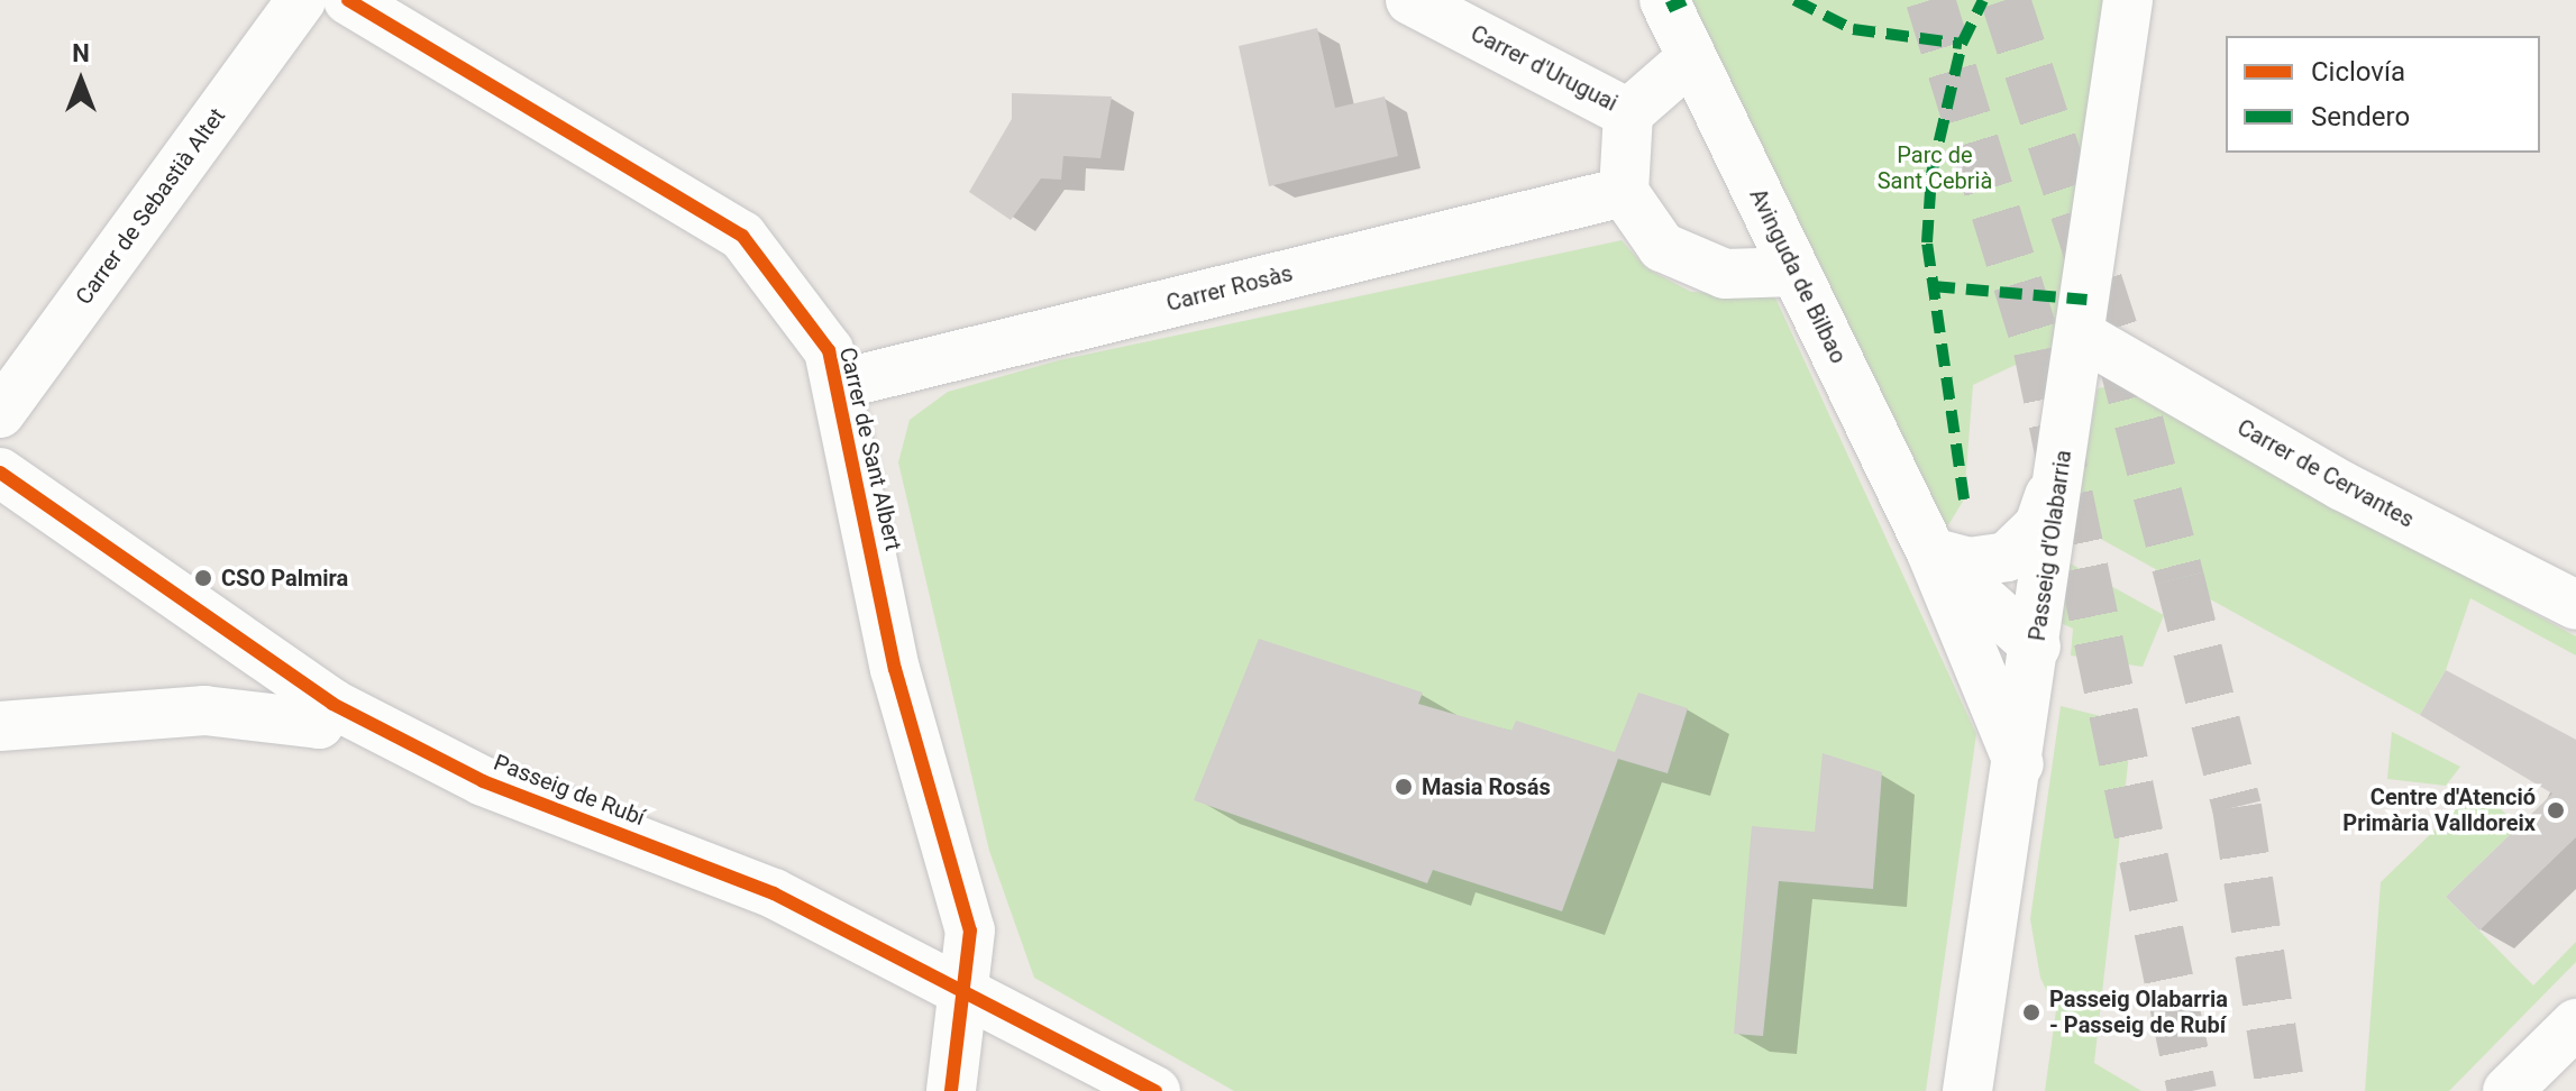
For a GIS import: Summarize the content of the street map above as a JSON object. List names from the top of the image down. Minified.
{"streets":{"street":["Carrer d'Uruguai","Carrer de Sebastià Altet","Avinguda de Bilbao","Carrer Rosàs","Carrer de Sant Albert","Carrer de Cervantes","Passeig d'Olabarria","Passeig de Rubí"]},"crossings":[["Avinguda de Bilbao","Passeig d'Olabarria"],["Carrer Rosàs","Carrer de Sant Albert"],["Carrer de Sant Albert","Passeig de Rubí"],["Carrer de Cervantes","Passeig d'Olabarria"]],"parks":["Parc de Sant Cebrià"],"places":["CSO Palmira","Masia Rosás","Centre d'Atenció Primària Valldoreix","Passeig Olabarria - Passeig de Rubí"],"legend":["Ciclovía","Sendero"],"north":"top"}
